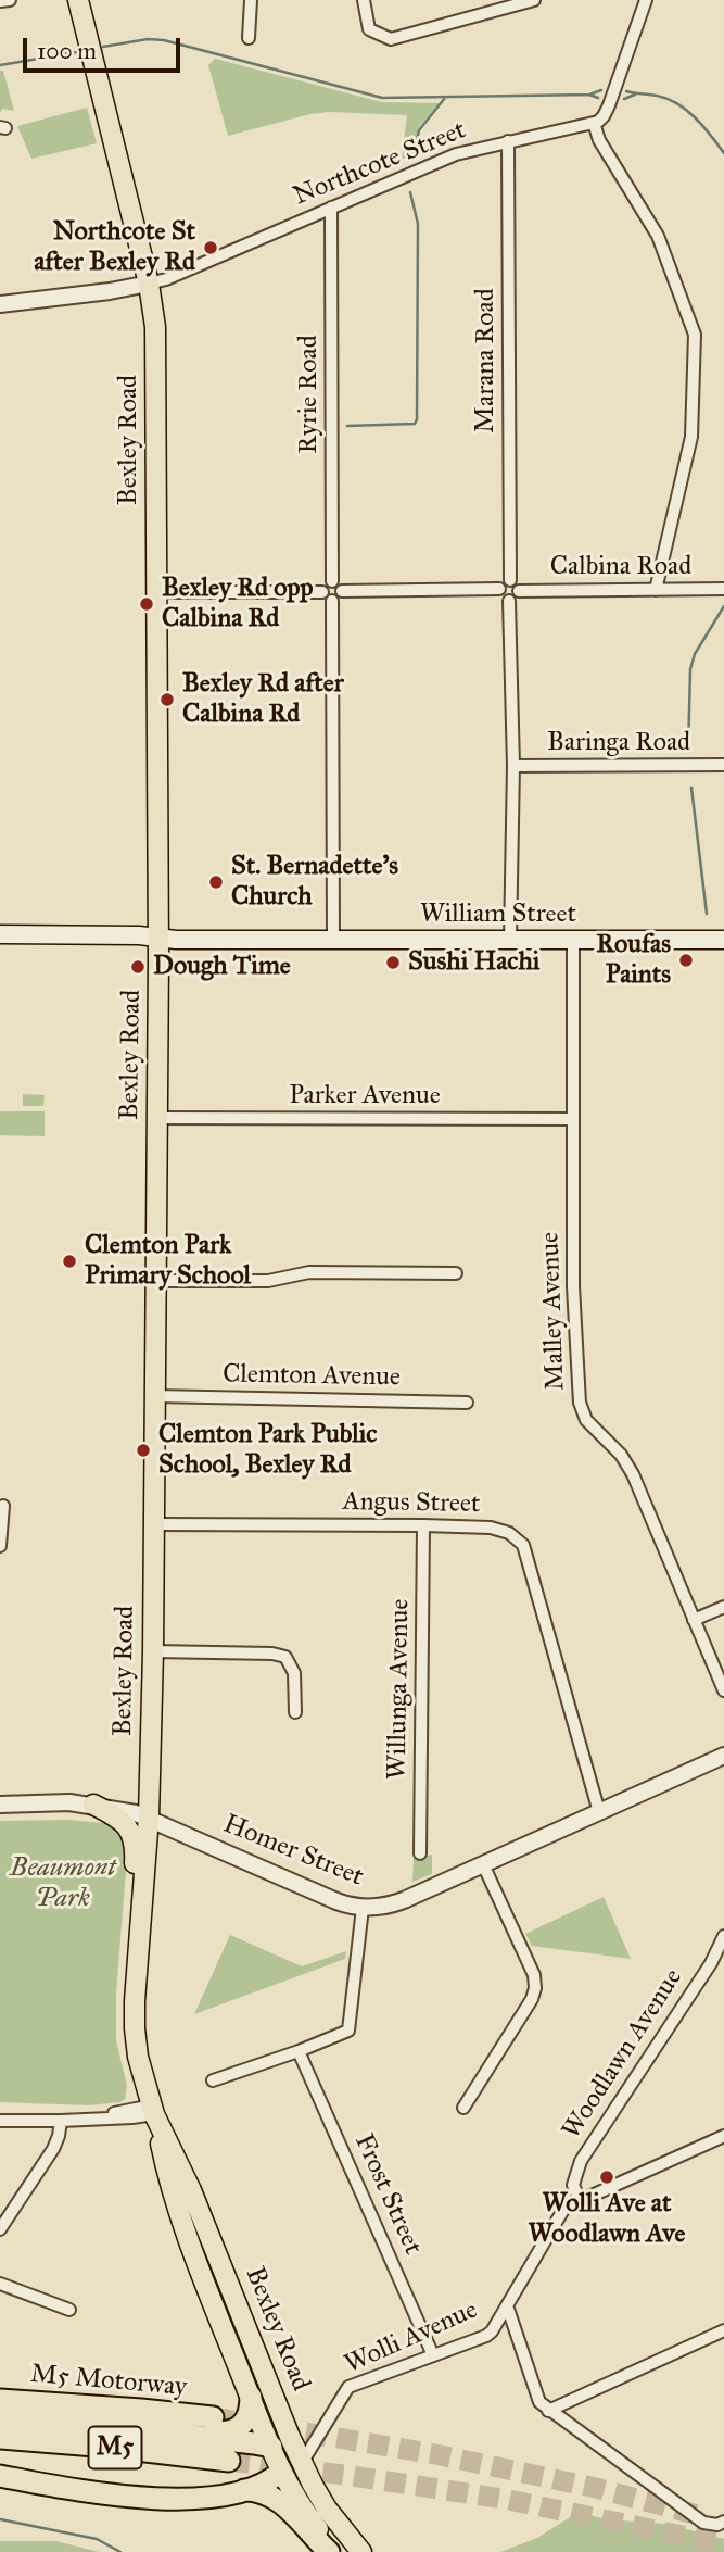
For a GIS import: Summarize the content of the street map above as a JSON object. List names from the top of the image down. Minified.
{"streets":{"highway":["M5 Motorway","M5"],"main road":["Bexley Road","William Street"],"street":["Northcote Street","Marana Road","Ryrie Road","Calbina Road","Baringa Road","Parker Avenue","Malley Avenue","Clemton Avenue","Angus Street","Willunga Avenue","Homer Street","Woodlawn Avenue","Frost Street","Wolli Avenue"]},"crossings":[["Northcote Street","Marana Road"],["Northcote Street","Ryrie Road"],["Northcote Street","Bexley Road"],["Marana Road","Calbina Road"],["Bexley Road","William Street"],["Bexley Road","Parker Avenue"],["Bexley Road","Clemton Avenue"],["Bexley Road","Angus Street"],["Bexley Road","Homer Street"],["Bexley Road","Wolli Avenue"],["William Street","Malley Avenue"],["Parker Avenue","Malley Avenue"],["Angus Street","Willunga Avenue"],["Angus Street","Homer Street"],["Woodlawn Avenue","Wolli Avenue"],["Frost Street","Wolli Avenue"]],"parks":["Beaumont Park"],"places":["Northcote St after Bexley Rd","Bexley Rd opp Calbina Rd","Bexley Rd after Calbina Rd","St. Bernadette's Church","Roufas Paints","Sushi Hachi","Dough Time","Clemton Park Primary School","Clemton Park Public School, Bexley Rd","Wolli Ave at Woodlawn Ave"],"scale_bar":"100 m"}
